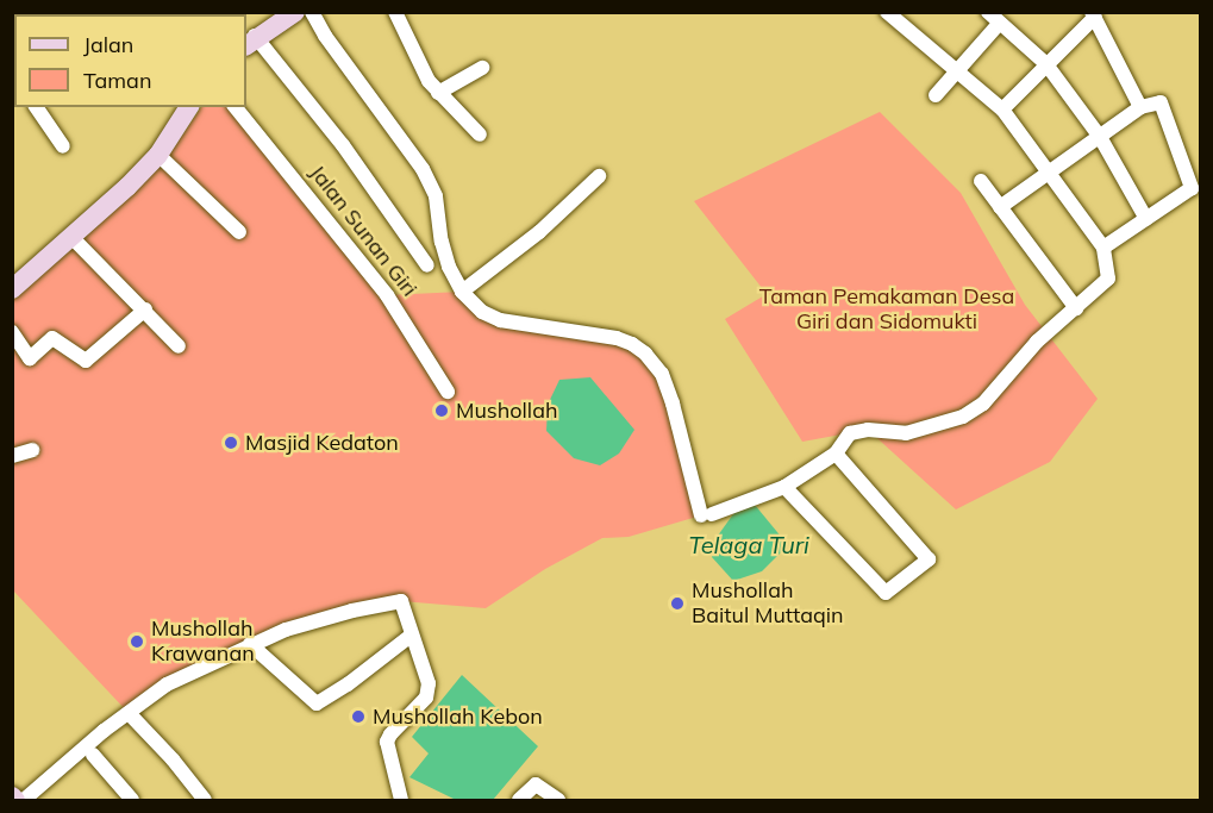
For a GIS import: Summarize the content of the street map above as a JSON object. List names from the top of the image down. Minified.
{"streets":{"street":["Jalan Sunan Giri"]},"water":["Telaga Turi"],"parks":["Taman Pemakaman Desa Giri dan Sidomukti"],"places":["Mushollah","Masjid Kedaton","Mushollah Baitul Muttaqin","Mushollah Krawanan","Mushollah Kebon"],"legend":["Jalan","Taman"]}
